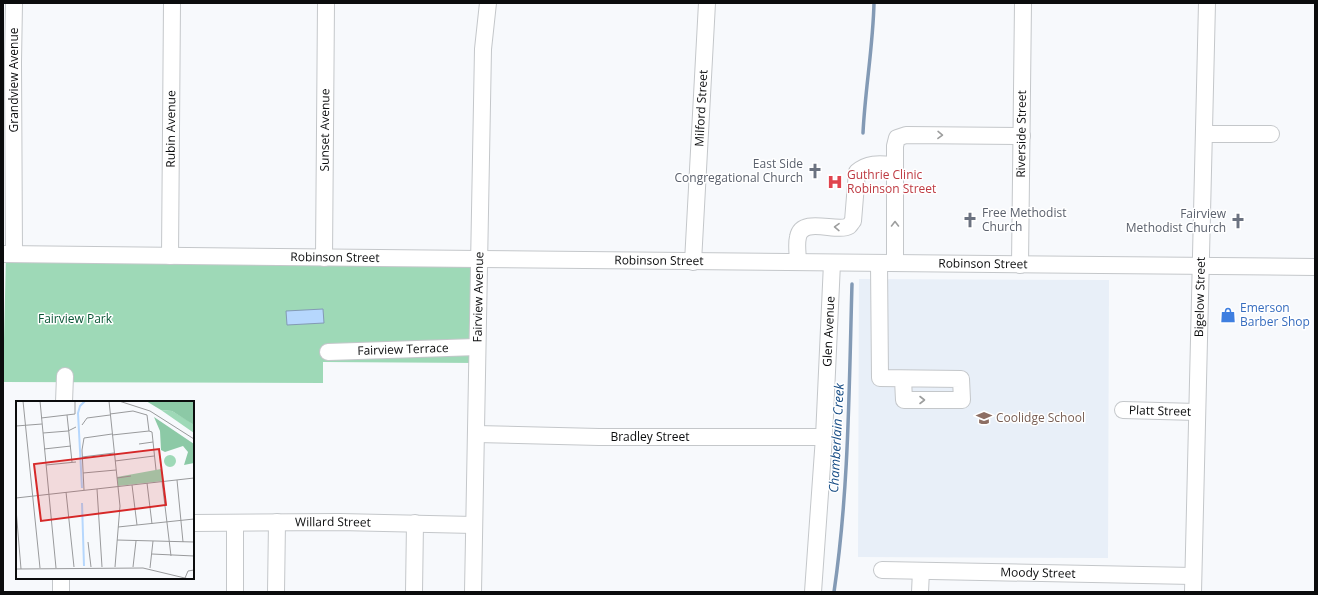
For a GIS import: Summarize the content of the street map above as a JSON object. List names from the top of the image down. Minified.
{"streets":{"street":["Grandview Avenue","Milford Street","Rubin Avenue","Sunset Avenue","Riverside Street","Robinson Street","Fairview Avenue","Bigelow Street","Glen Avenue","Fairview Terrace","Platt Street","Bradley Street","Willard Street","Moody Street"]},"crossings":[["Grandview Avenue","Robinson Street"],["Milford Street","Robinson Street"],["Rubin Avenue","Robinson Street"],["Sunset Avenue","Robinson Street"],["Riverside Street","Robinson Street"],["Robinson Street","Fairview Avenue"],["Robinson Street","Bigelow Street"],["Robinson Street","Glen Avenue"],["Fairview Avenue","Fairview Terrace"],["Fairview Avenue","Bradley Street"],["Fairview Avenue","Willard Street"],["Bigelow Street","Platt Street"],["Bigelow Street","Moody Street"],["Glen Avenue","Bradley Street"]],"water":["Chamberlain Creek"],"parks":["Fairview Park"],"places":{"church":["East Side Congregational Church","Free Methodist Church","Fairview Methodist Church"],"hospital":["Guthrie Clinic Robinson Street"],"shop":["Emerson Barber Shop"],"school or university":["Coolidge School"]}}
